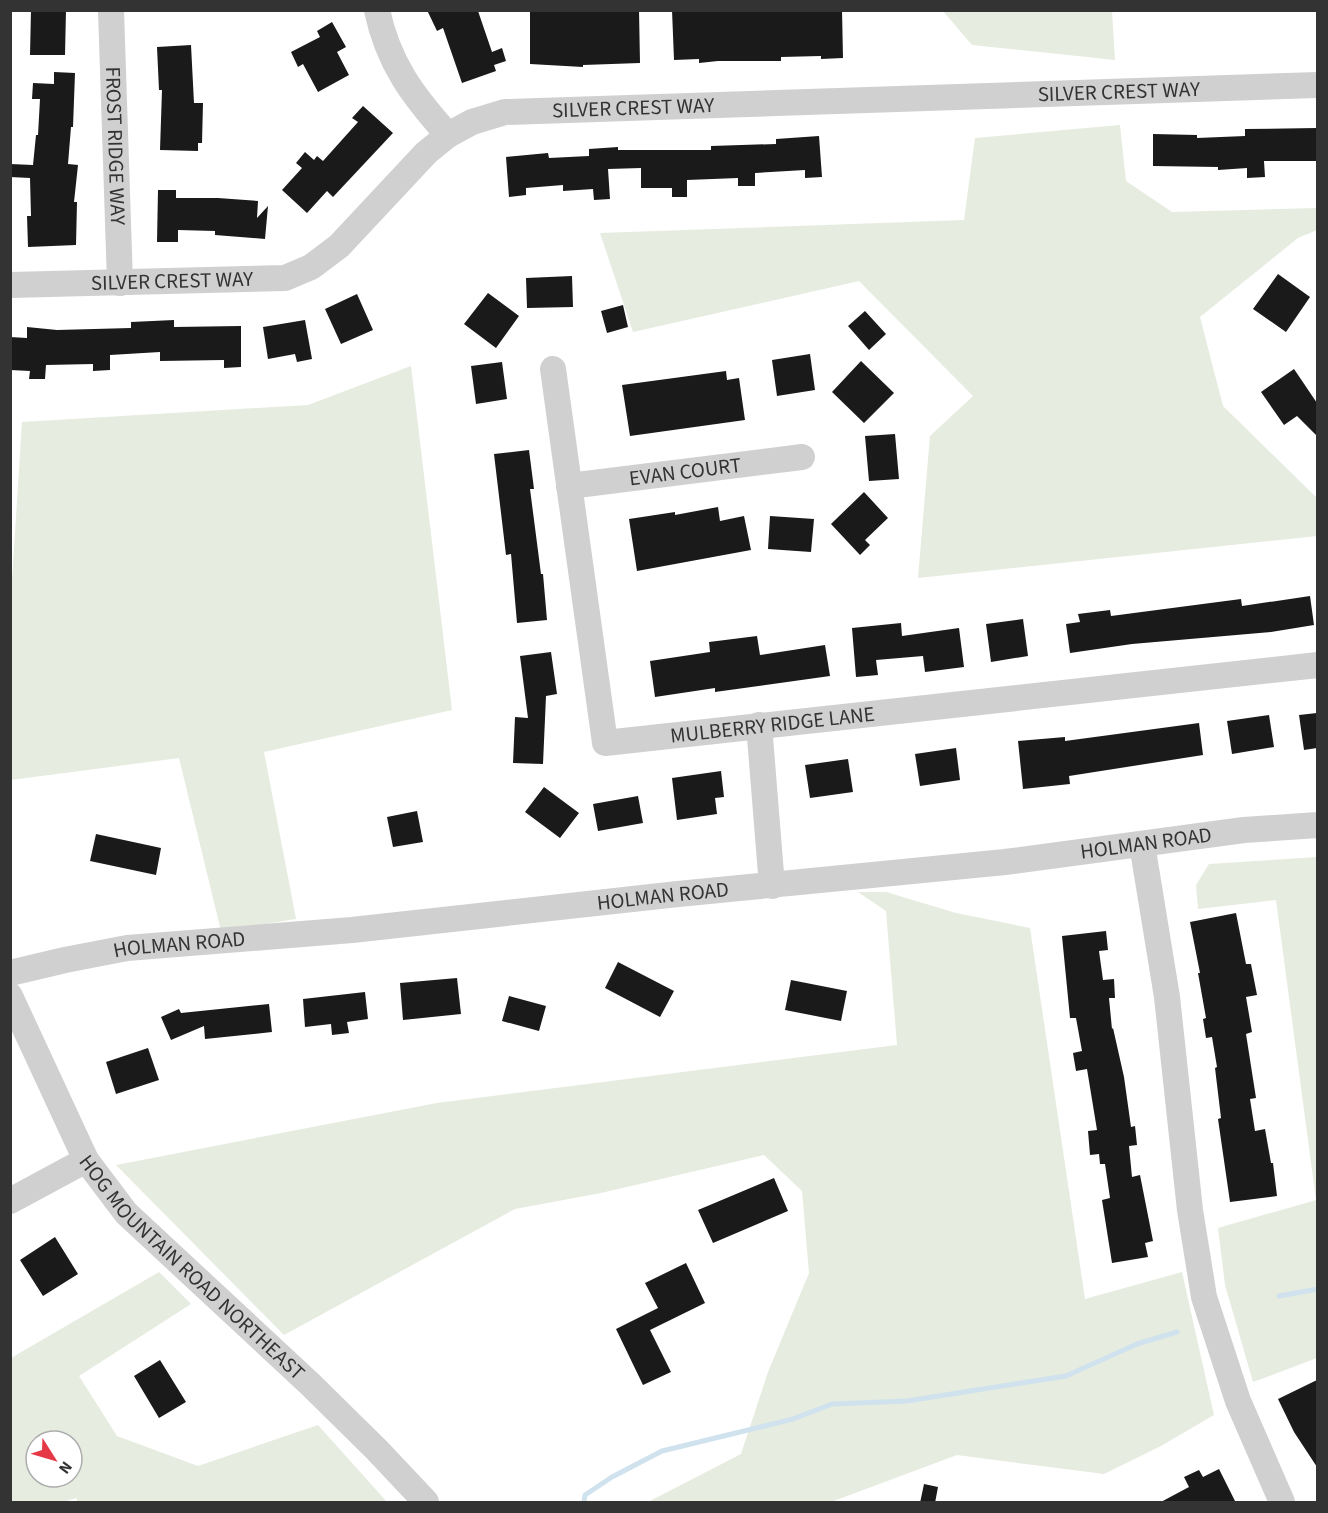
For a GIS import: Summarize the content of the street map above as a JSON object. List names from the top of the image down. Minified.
{"streets":{"street":["SILVER CREST WAY","FROST RIDGE WAY","EVAN COURT","MULBERRY RIDGE LANE","HOLMAN ROAD","HOG MOUNTAIN ROAD NORTHEAST"]},"crossings":[["SILVER CREST WAY","FROST RIDGE WAY"],["EVAN COURT","MULBERRY RIDGE LANE"]],"north":"bottom right"}
